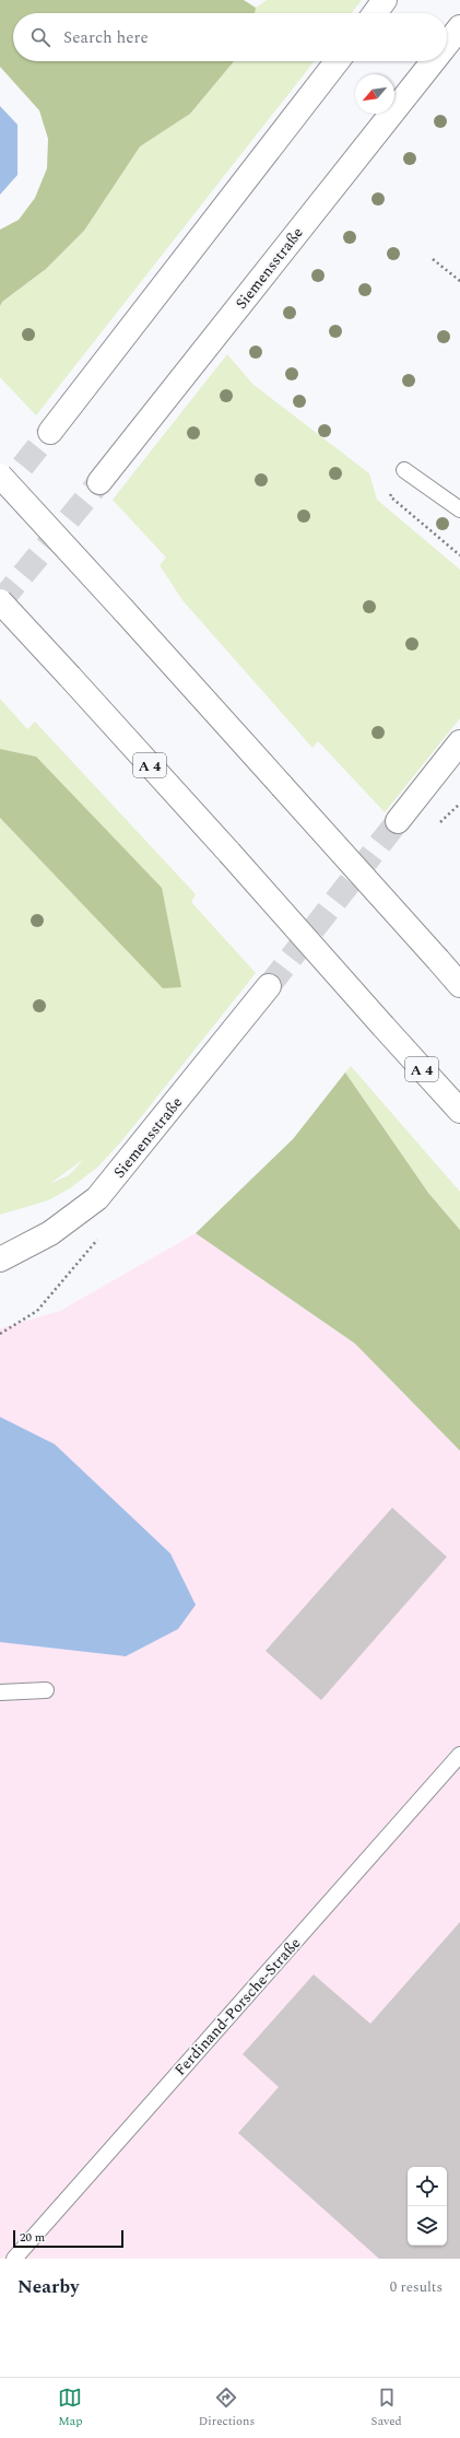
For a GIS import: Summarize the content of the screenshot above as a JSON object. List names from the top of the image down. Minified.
{"streets":{"main road":["Siemensstraße","A 4"],"lane":["Ferdinand-Porsche-Straße"]},"scale_bar":"20 m","north":"bottom left","page":{"search":"Search here","scale":"20 m","heading":["Nearby","0 results"],"nav":["Map","Directions","Saved"]}}
